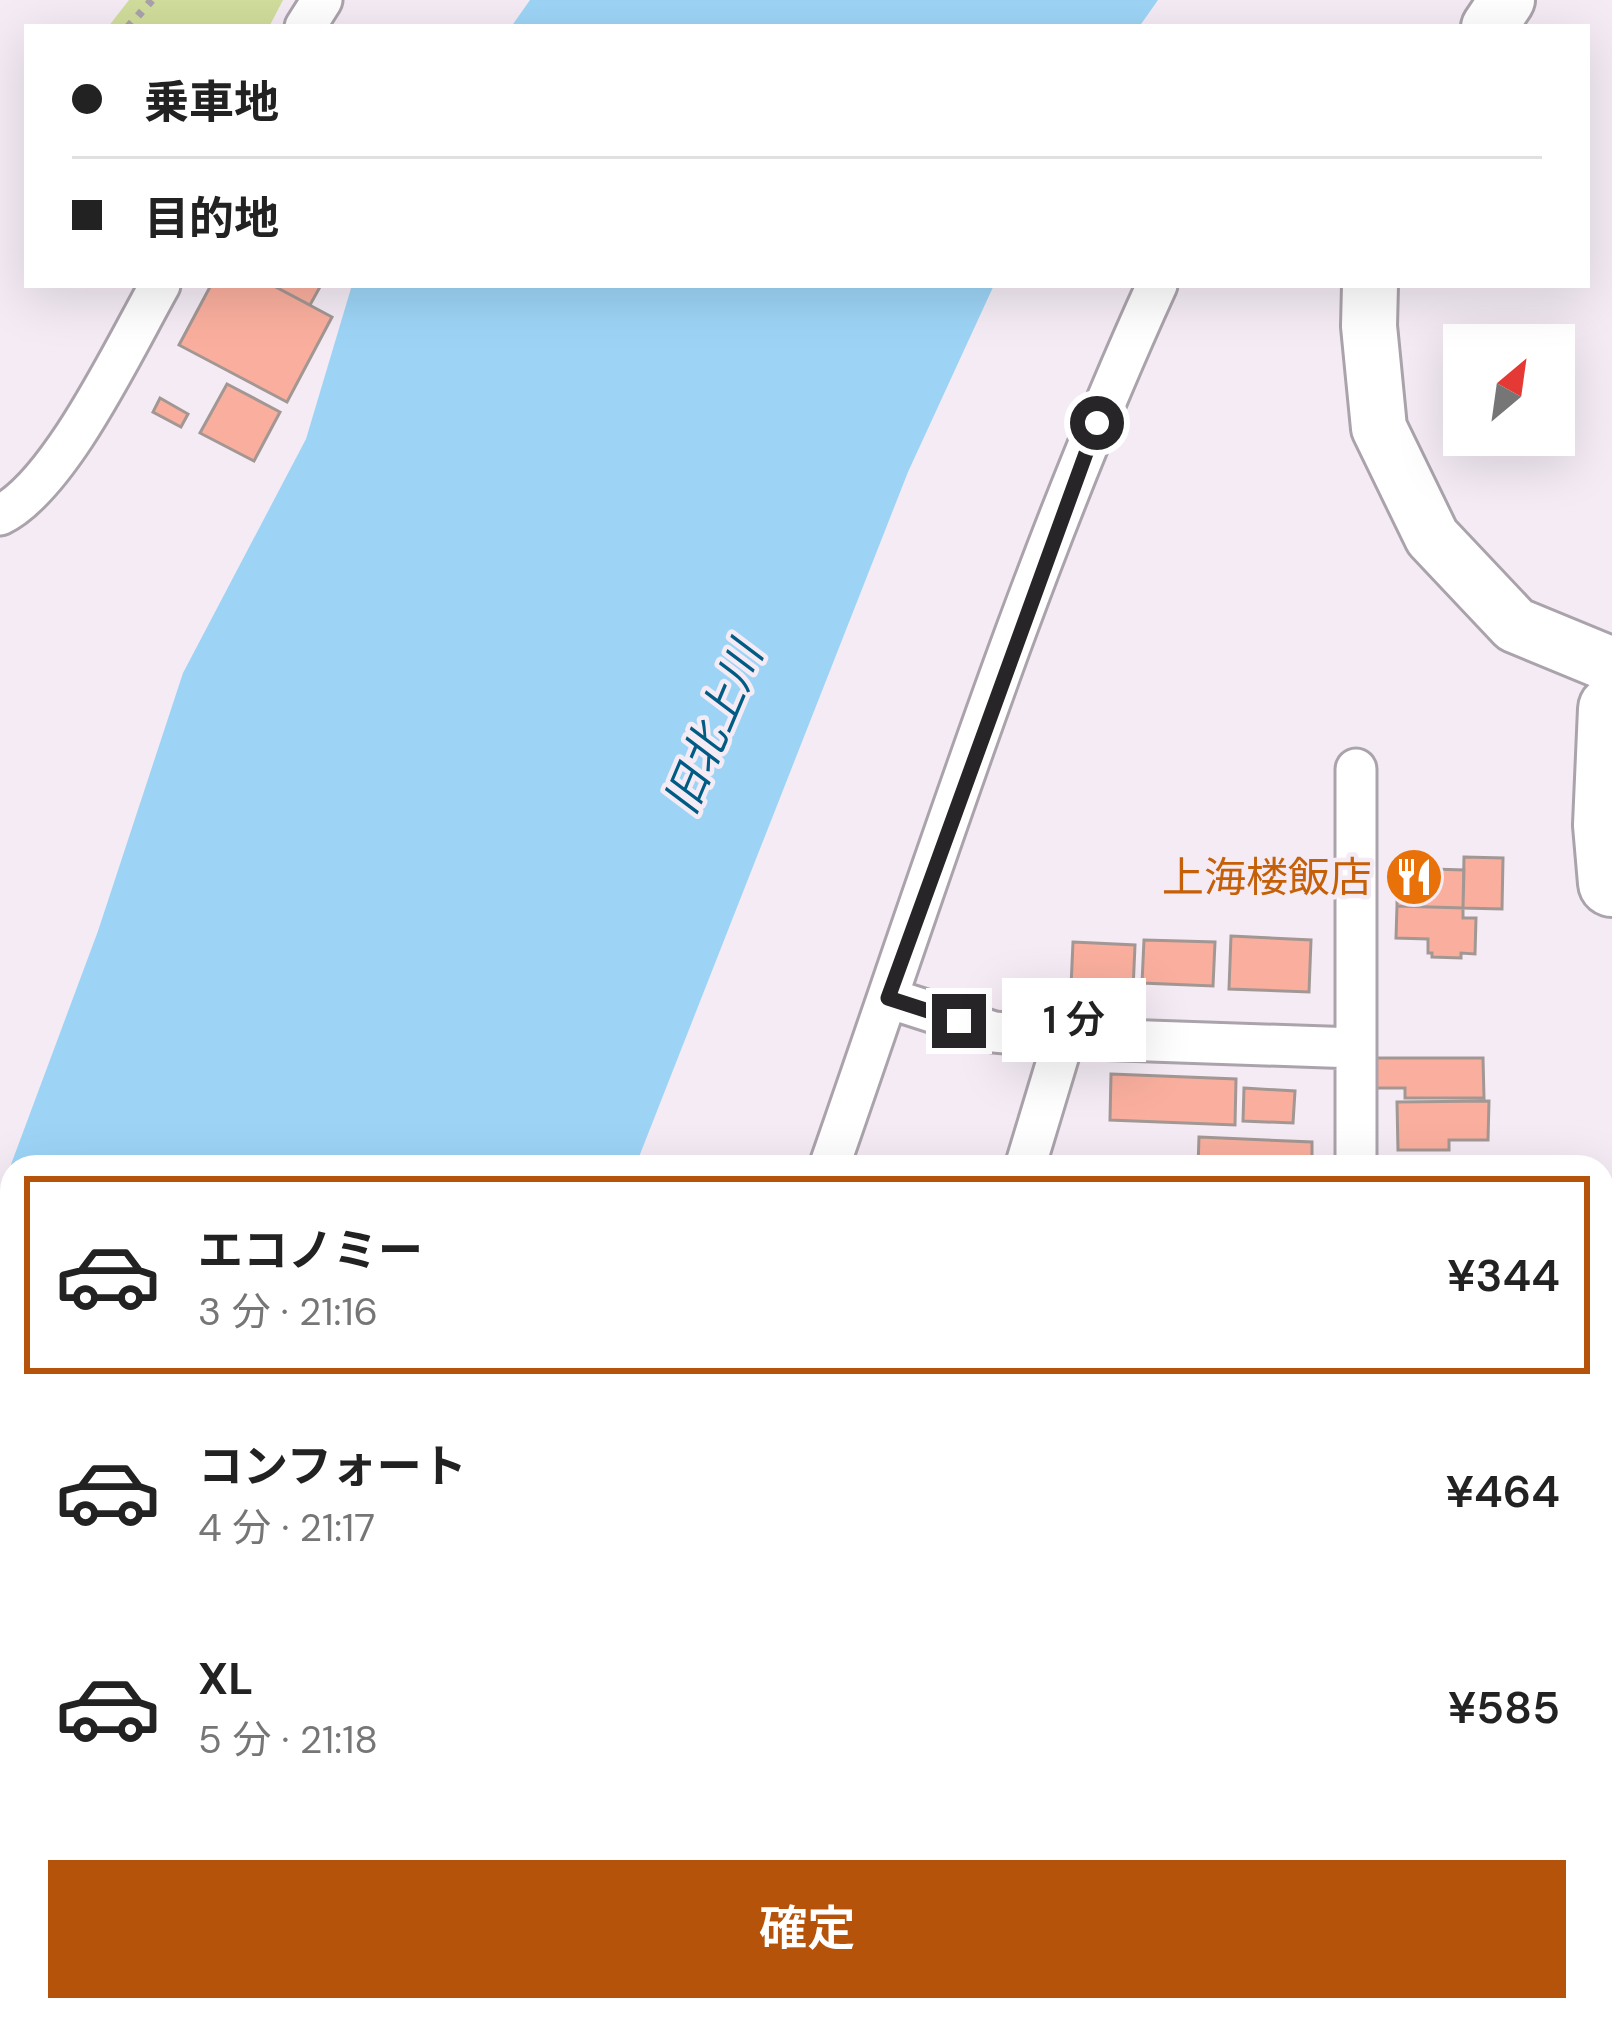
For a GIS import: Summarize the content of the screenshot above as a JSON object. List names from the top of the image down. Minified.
{"water":["旧北上川"],"places":{"restaurant":["上海楼飯店"]},"north":"top right","page":{"banner":["乗車地","目的地"],"bubble":"1 分","list":[{"name":"エコノミー","note":"3 分 · 21:16","value":"¥344"},{"name":"コンフォート","note":"4 分 · 21:17","value":"¥464"},{"name":"XL","note":"5 分 · 21:18","value":"¥585"}],"buttons":"確定"}}
